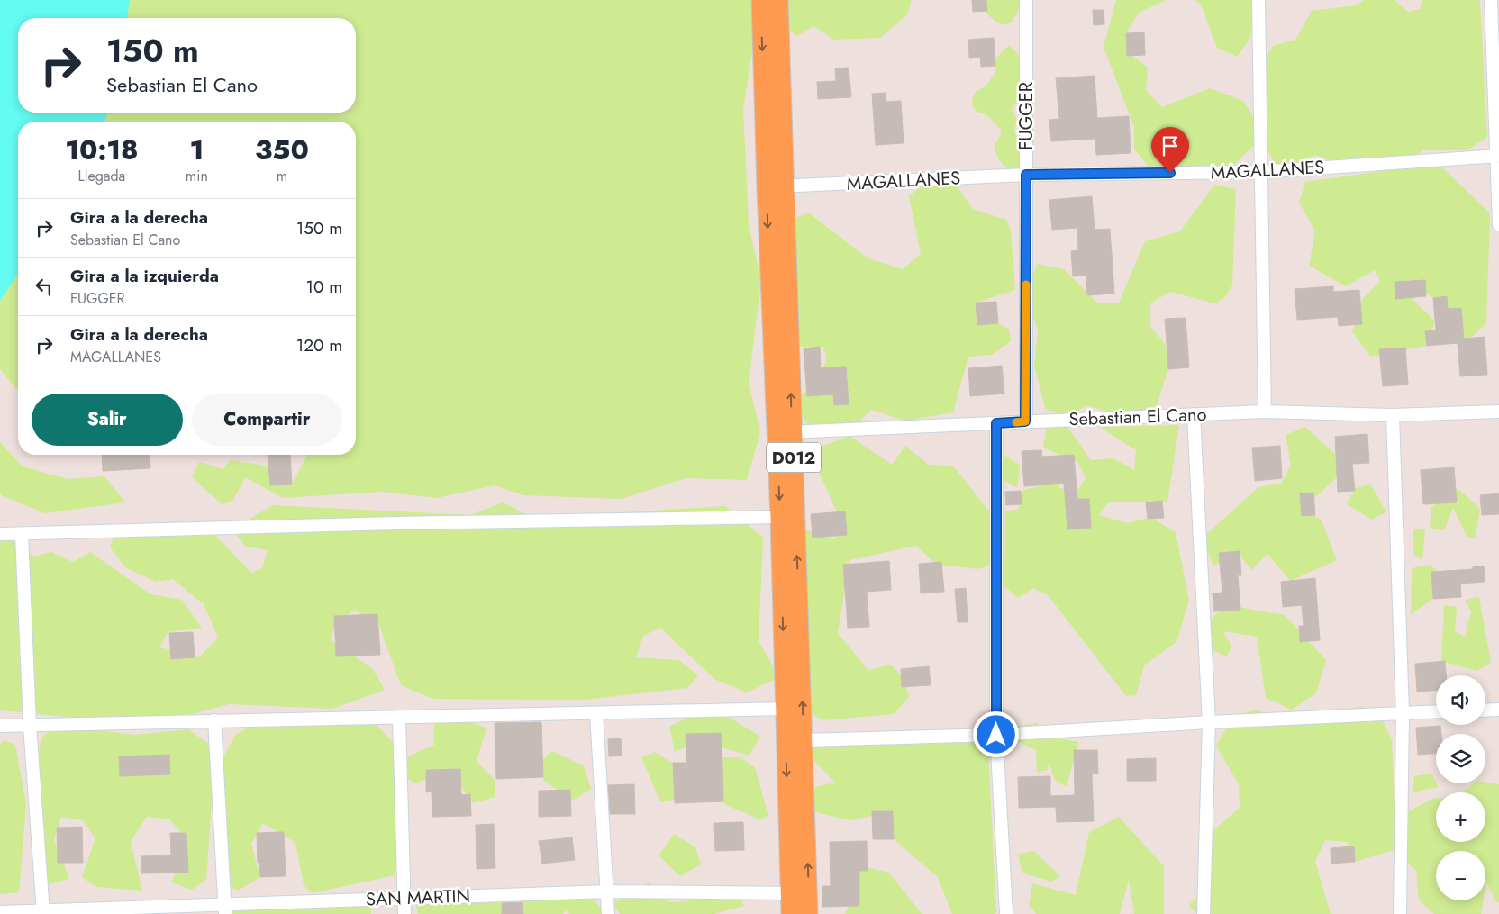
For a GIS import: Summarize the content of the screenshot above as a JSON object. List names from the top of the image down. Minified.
{"streets":{"main road":["D012"],"street":["FUGGER","MAGALLANES","Sebastian El Cano","SAN MARTIN"]},"crossings":[["FUGGER","MAGALLANES"],["FUGGER","Sebastian El Cano"],["MAGALLANES","D012"],["Sebastian El Cano","D012"],["D012","SAN MARTIN"]],"page":{"turn":["150 m","Sebastian El Cano"],"eta":["10:18","Llegada","1","min","350","m"],"list":[{"name":"Gira a la derecha","note":"Sebastian El Cano","value":"150 m"},{"name":"Gira a la izquierda","note":"FUGGER","value":"10 m"},{"name":"Gira a la derecha","note":"MAGALLANES","value":"120 m"}],"buttons":["Salir","Compartir"],"map_buttons":["+","−"]}}
